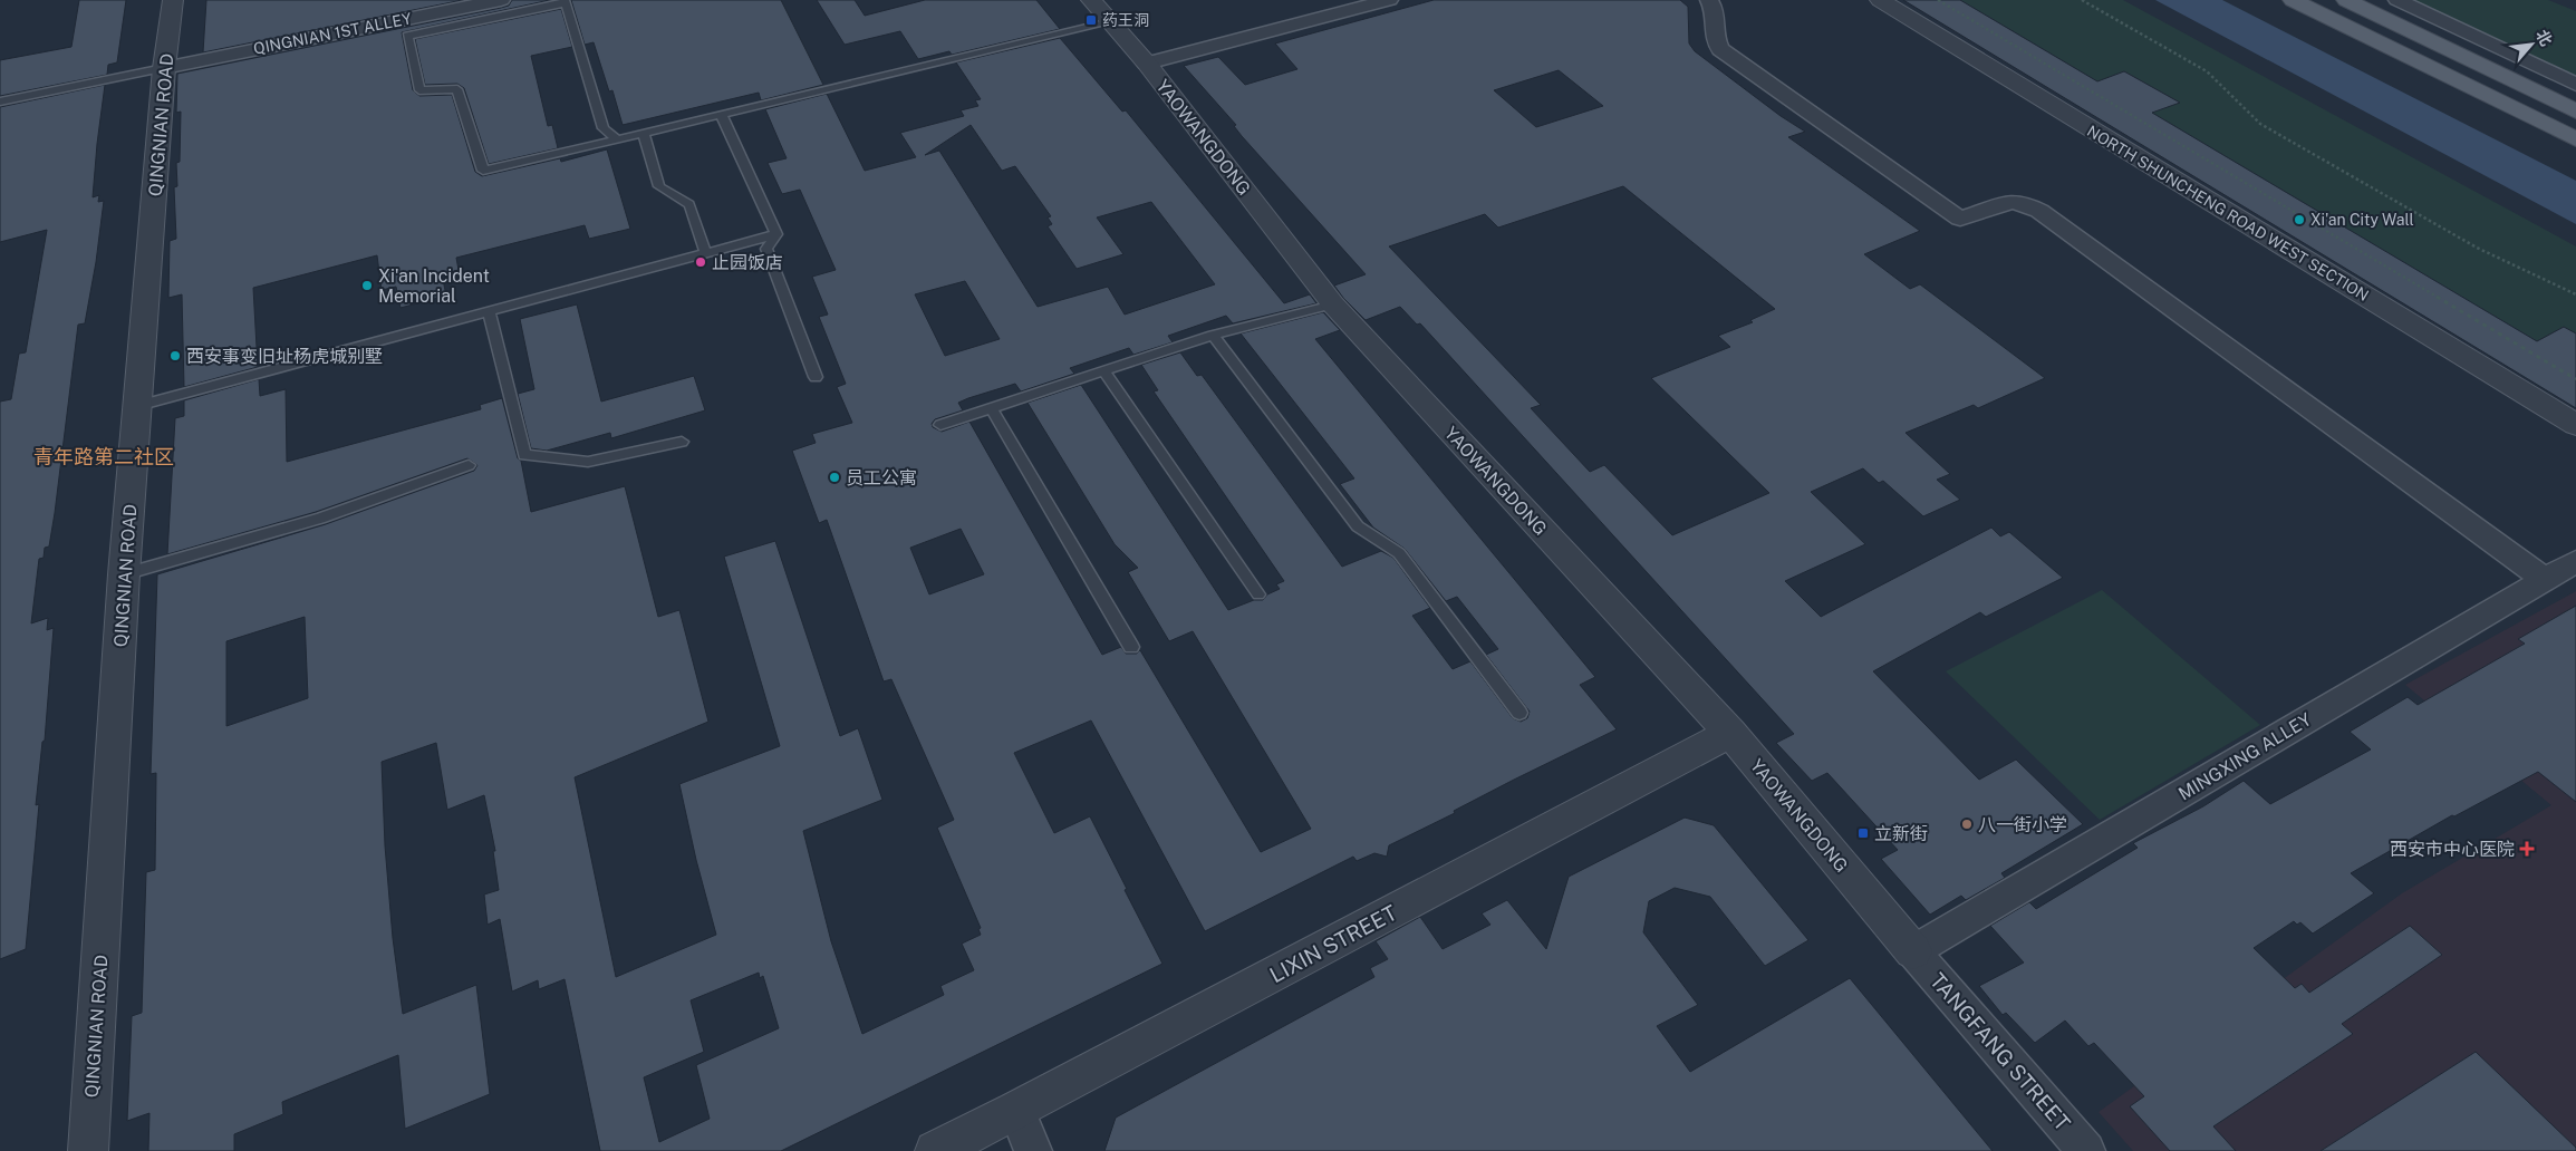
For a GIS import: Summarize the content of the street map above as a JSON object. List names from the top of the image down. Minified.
{"streets":{"street":["QINGNIAN 1ST ALLEY","QINGNIAN ROAD","YAOWANGDONG","NORTH SHUNCHENG ROAD WEST SECTION","MINGXING ALLEY","LIXIN STREET","TANGFANG STREET"]},"crossings":[["QINGNIAN 1ST ALLEY","QINGNIAN ROAD"],["YAOWANGDONG","MINGXING ALLEY"],["YAOWANGDONG","LIXIN STREET"],["YAOWANGDONG","TANGFANG STREET"],["MINGXING ALLEY","TANGFANG STREET"]],"districts":["青年路第二社区"],"places":{"transit":["药王洞","立新街"],"other":["Xi'an City Wall","止园饭店","Xi'an Incident Memorial","西安事变旧址杨虎城别墅","员工公寓","八一街小学"],"health":["西安市中心医院"]},"north":"top right"}
